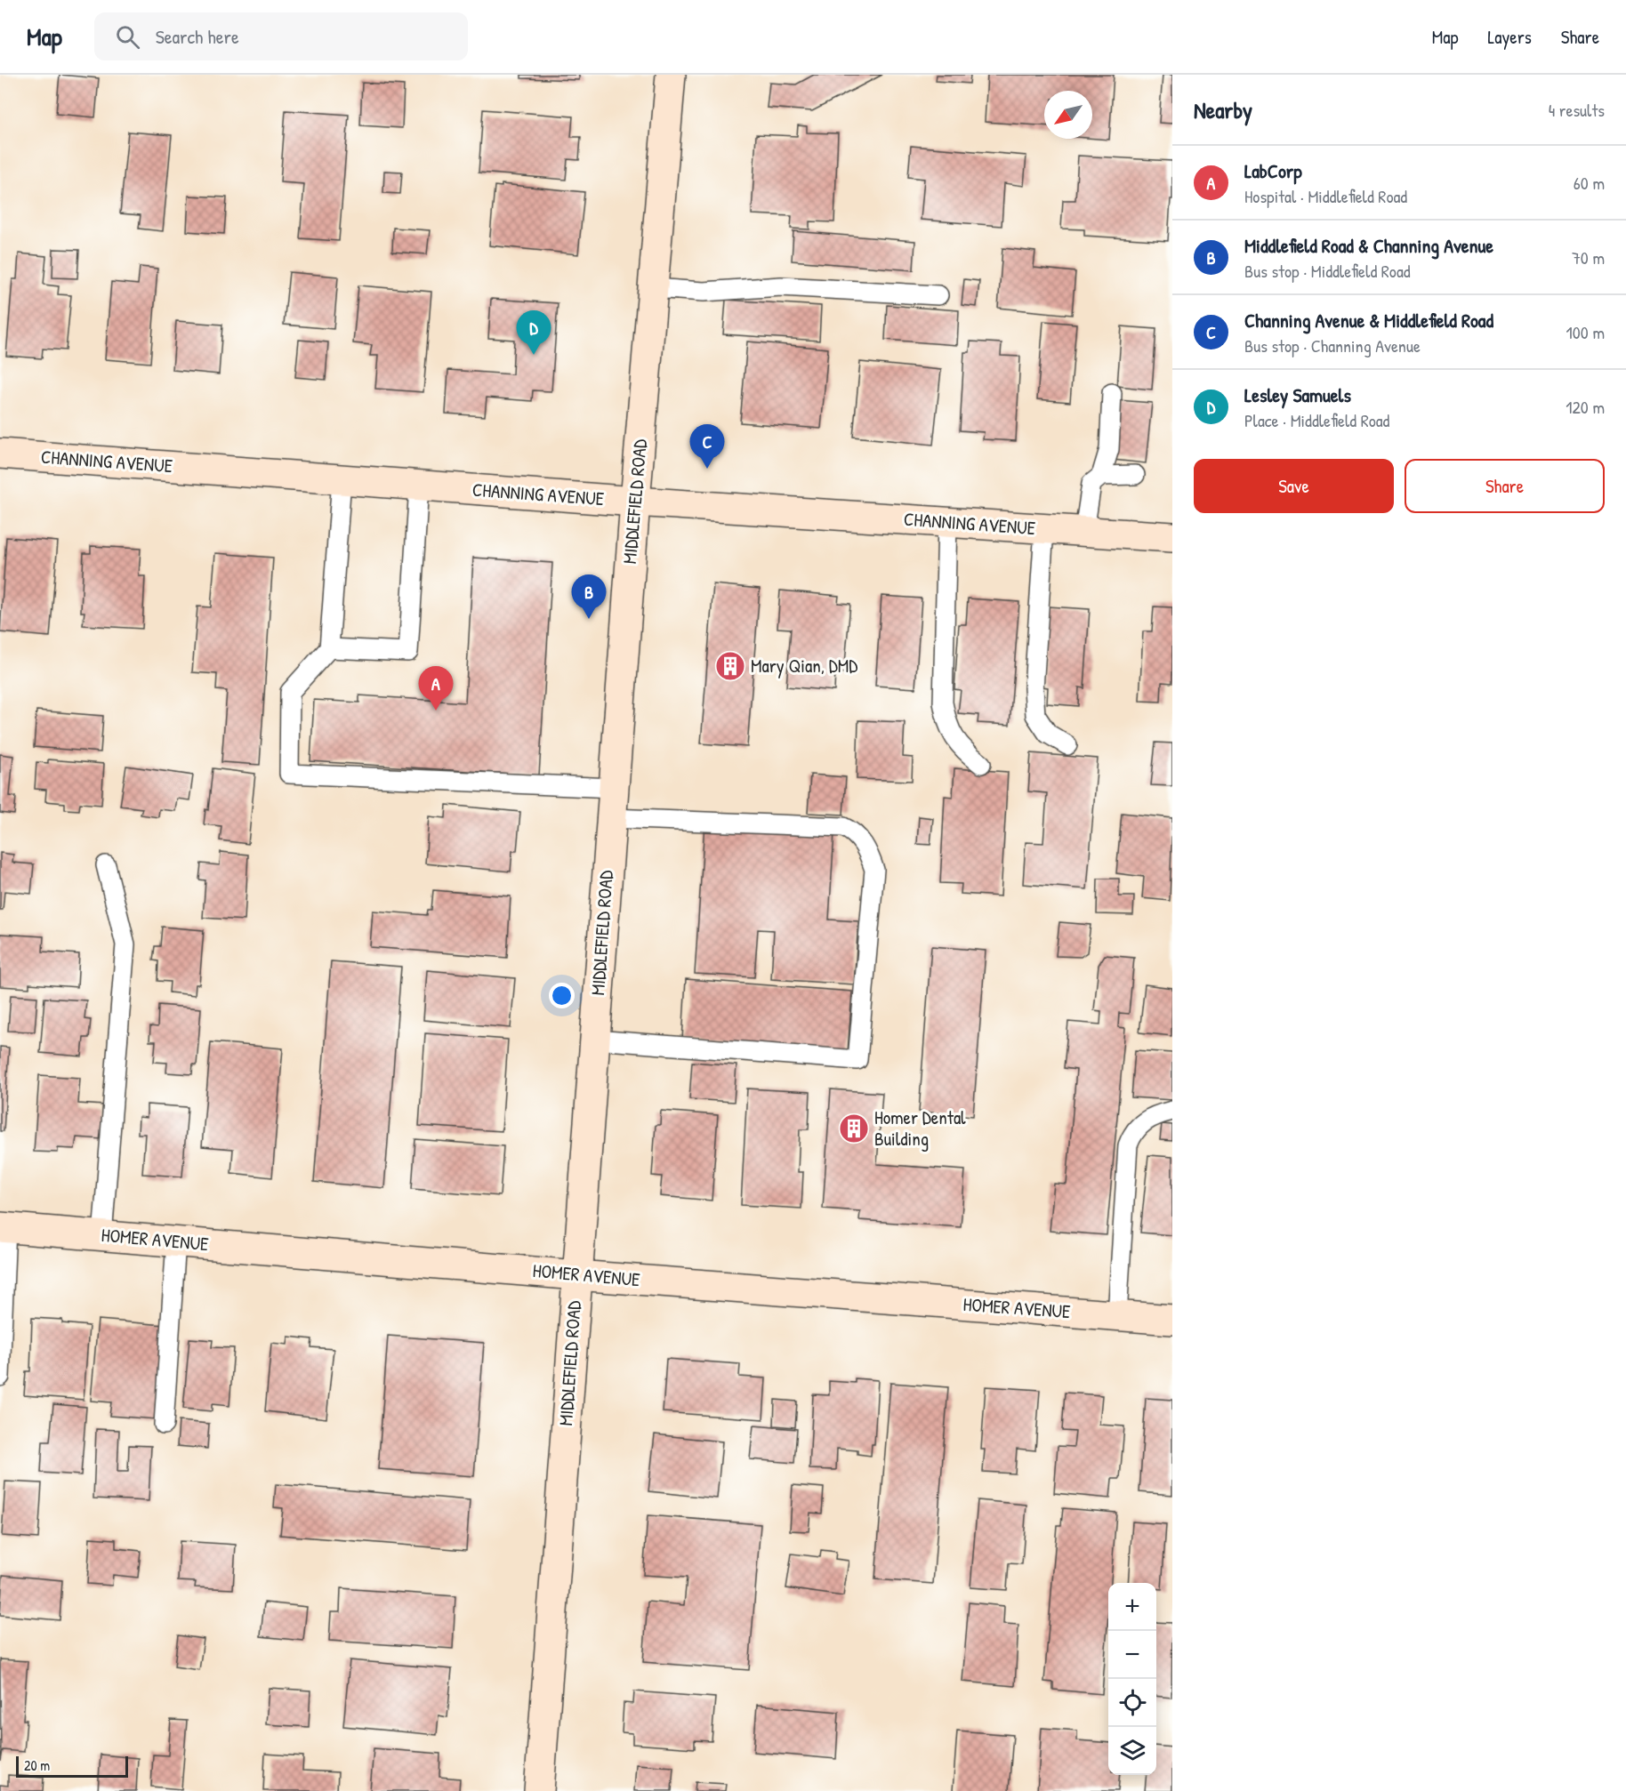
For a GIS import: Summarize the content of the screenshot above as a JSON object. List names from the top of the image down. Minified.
{"streets":{"street":["CHANNING AVENUE","MIDDLEFIELD ROAD","HOMER AVENUE"]},"crossings":[["CHANNING AVENUE","MIDDLEFIELD ROAD"],["MIDDLEFIELD ROAD","HOMER AVENUE"]],"places":{"building":["Mary Qian, DMD","Homer Dental Building"]},"scale_bar":"20 m","north":"bottom left","page":{"header":"Map","search":"Search here","nav":["Map","Layers","Share"],"heading":["Nearby","4 results"],"list":[{"mark":"A","name":"LabCorp","note":"Hospital · Middlefield Road","value":"60 m"},{"mark":"B","name":"Middlefield Road & Channing Avenue","note":"Bus stop · Middlefield Road","value":"70 m"},{"mark":"C","name":"Channing Avenue & Middlefield Road","note":"Bus stop · Channing Avenue","value":"100 m"},{"mark":"D","name":"Lesley Samuels","note":"Place · Middlefield Road","value":"120 m"}],"pins":["D","C","B","A"],"buttons":["Save","Share"],"map_buttons":["+","−"],"scale":"20 m"}}
